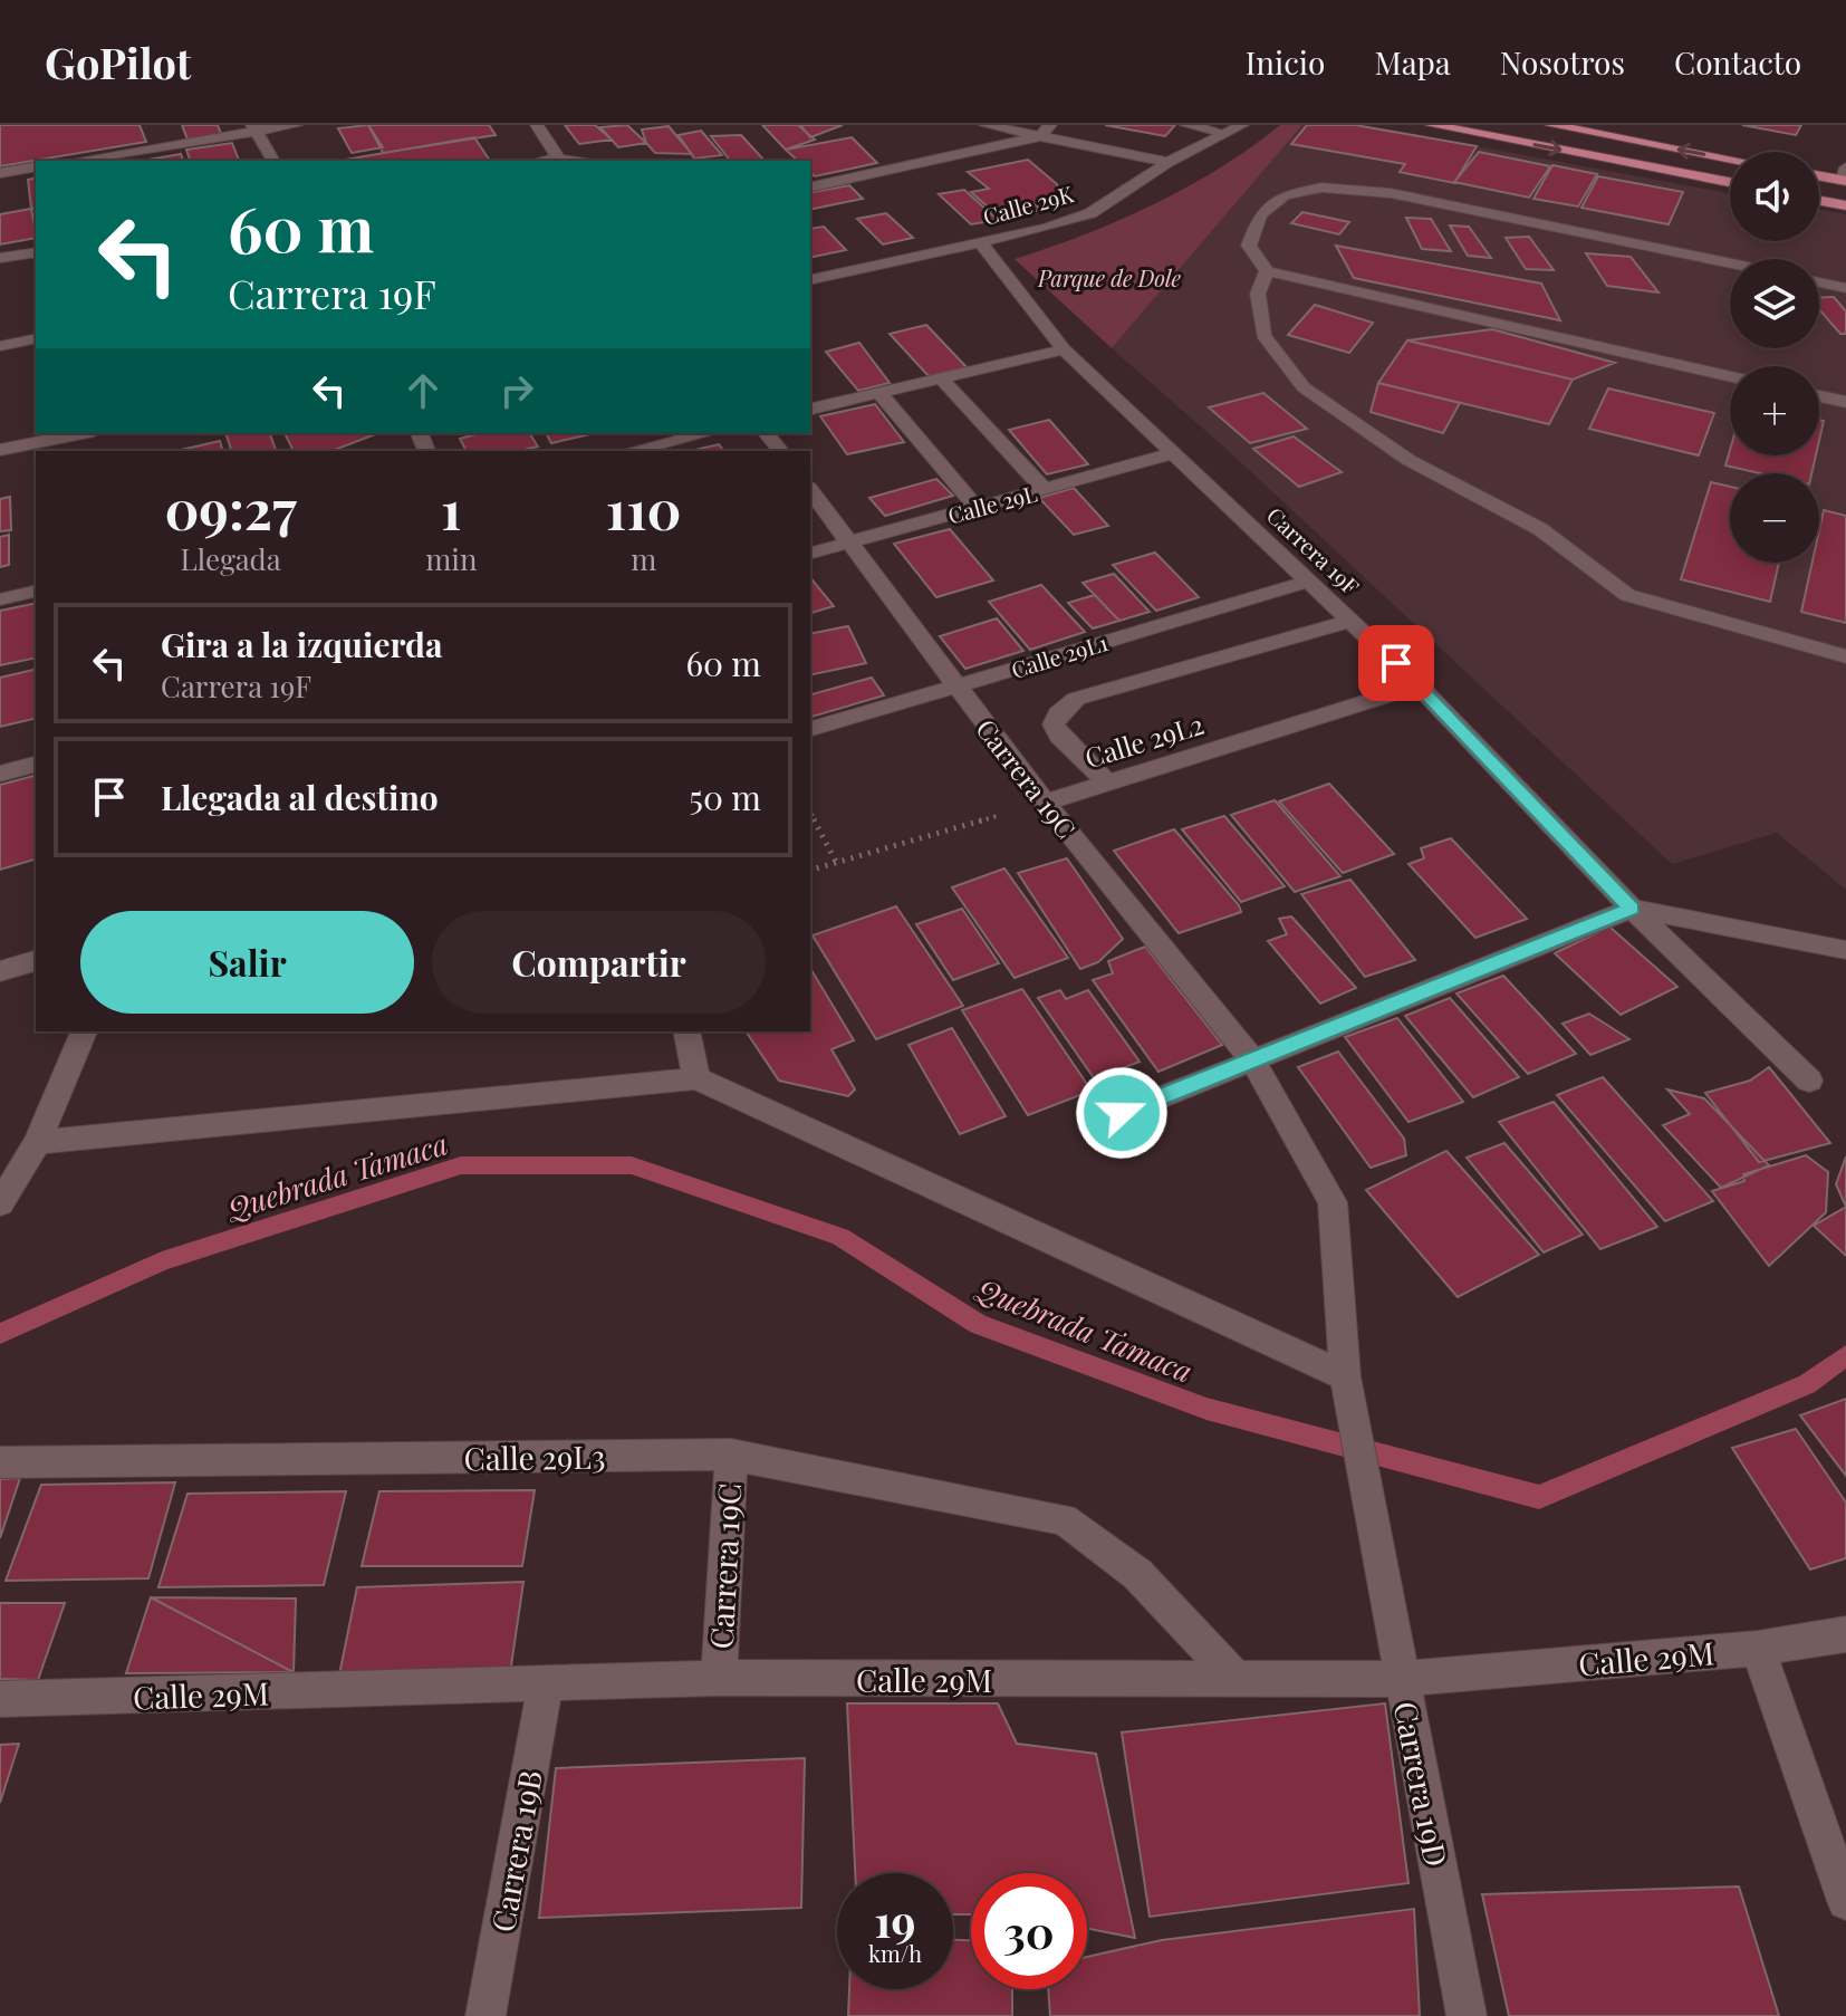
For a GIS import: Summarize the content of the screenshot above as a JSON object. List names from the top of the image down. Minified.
{"streets":{"street":["Calle 29K","Calle 29L","Carrera 19F","Calle 29L1","Calle 29L2","Carrera 19C","Calle 29L3","Calle 29M","Carrera 19D","Carrera 19B"]},"crossings":[["Calle 29K","Carrera 19F"],["Calle 29L","Carrera 19F"],["Calle 29L","Carrera 19C"],["Carrera 19F","Calle 29L1"],["Carrera 19F","Calle 29L2"],["Calle 29L1","Carrera 19C"],["Calle 29L2","Carrera 19C"],["Carrera 19C","Calle 29L3"],["Carrera 19C","Calle 29M"],["Carrera 19C","Carrera 19D"],["Calle 29L3","Calle 29M"],["Calle 29M","Carrera 19D"],["Calle 29M","Carrera 19B"]],"water":["Quebrada Tamaca"],"parks":["Parque de Dole"],"page":{"header":"GoPilot","nav":["Inicio","Mapa","Nosotros","Contacto"],"map_buttons":["+","−"],"turn":["60 m","Carrera 19F"],"eta":["09:27","Llegada","1","min","110","m"],"list":[{"name":"Gira a la izquierda","note":"Carrera 19F","value":"60 m"},{"name":"Llegada al destino","value":"50 m"}],"buttons":["Salir","Compartir"],"speed":"19 km/h","limit":"30"}}
